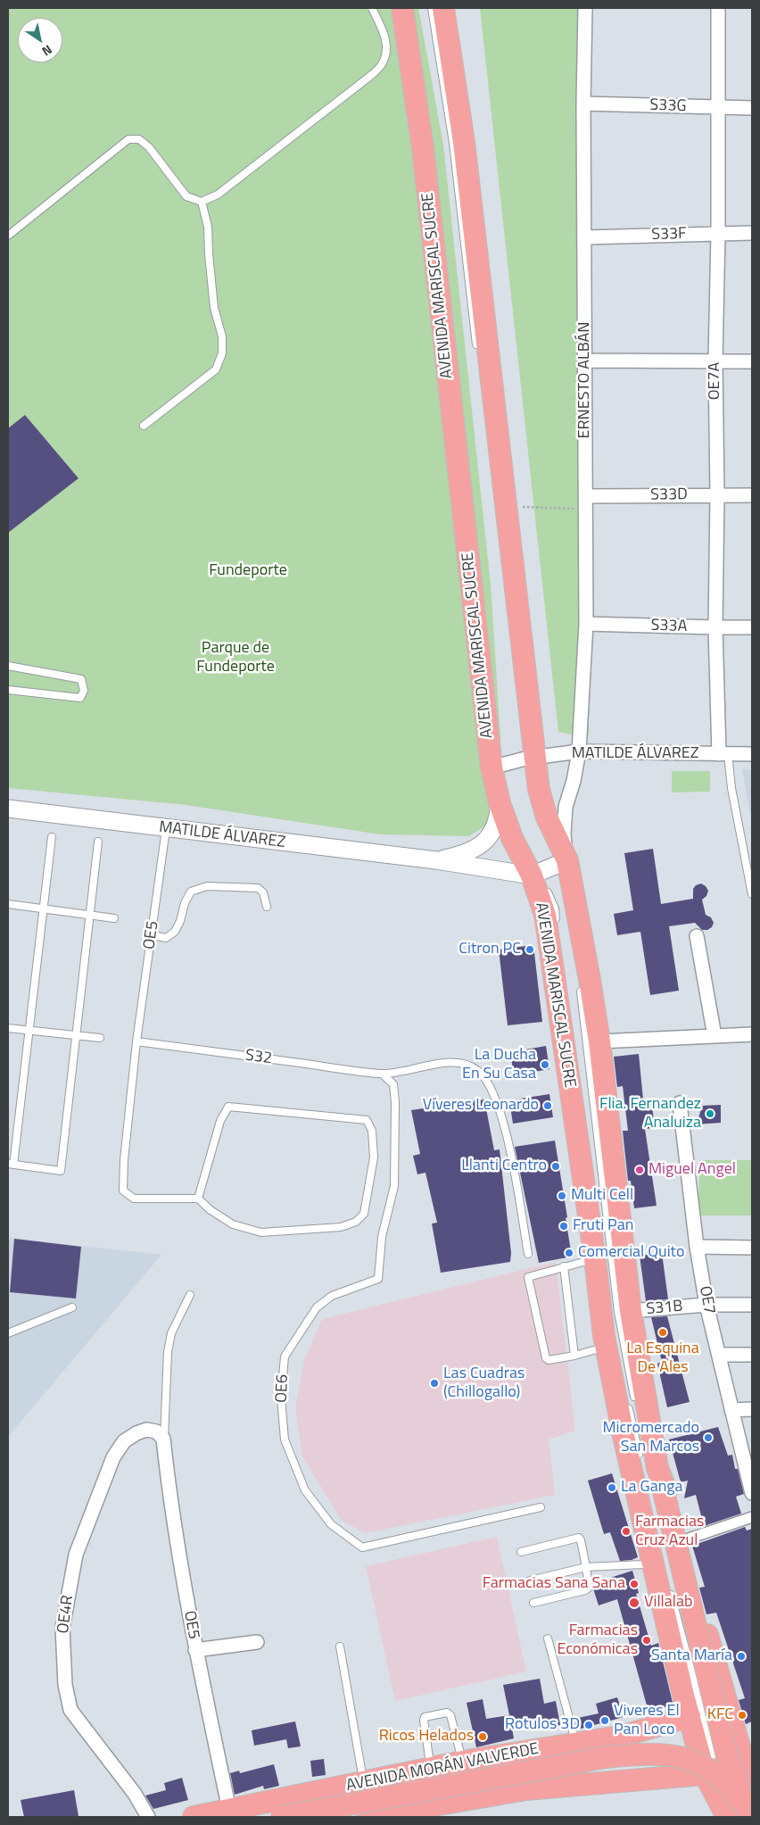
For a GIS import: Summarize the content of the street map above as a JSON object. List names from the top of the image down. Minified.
{"streets":{"main road":["AVENIDA MARISCAL SUCRE","AVENIDA MORÁN VALVERDE"],"street":["S33G","S33F","ERNESTO ALBÁN","OE7A","S33D","S33A","MATILDE ÁLVAREZ","OE5","OE7","S31B","OE4R"],"lane":["S32","OE6"]},"crossings":[["S33G","ERNESTO ALBÁN"],["S33G","OE7A"],["S33F","ERNESTO ALBÁN"],["S33F","OE7A"],["AVENIDA MARISCAL SUCRE","MATILDE ÁLVAREZ"],["AVENIDA MARISCAL SUCRE","AVENIDA MORÁN VALVERDE"],["ERNESTO ALBÁN","S33D"],["ERNESTO ALBÁN","S33A"],["ERNESTO ALBÁN","MATILDE ÁLVAREZ"],["OE7A","S33D"],["OE7A","S33A"],["OE7A","MATILDE ÁLVAREZ"],["MATILDE ÁLVAREZ","OE5"],["OE5","S32"],["OE5","OE4R"],["OE5","AVENIDA MORÁN VALVERDE"],["S32","OE6"],["OE7","S31B"]],"parks":["Fundeporte","Parque de Fundeporte"],"places":["Citron PC","La Ducha En Su Casa","Víveres Leonardo","Flia. Fernandez Analuiza","Llanti Centro","Miguel Angel","Multi Cell","Fruti Pan","Comercial Quito","La Esquina De Ales","Las Cuadras (Chillogallo)","Micromercado San Marcos","La Ganga","Farmacias Cruz Azul","Farmacias Sana Sana","Villalab","Farmacias Económicas","Santa María","KFC","Viveres El Pan Loco","Rotulos 3D","Ricos Helados"],"north":"bottom right"}
